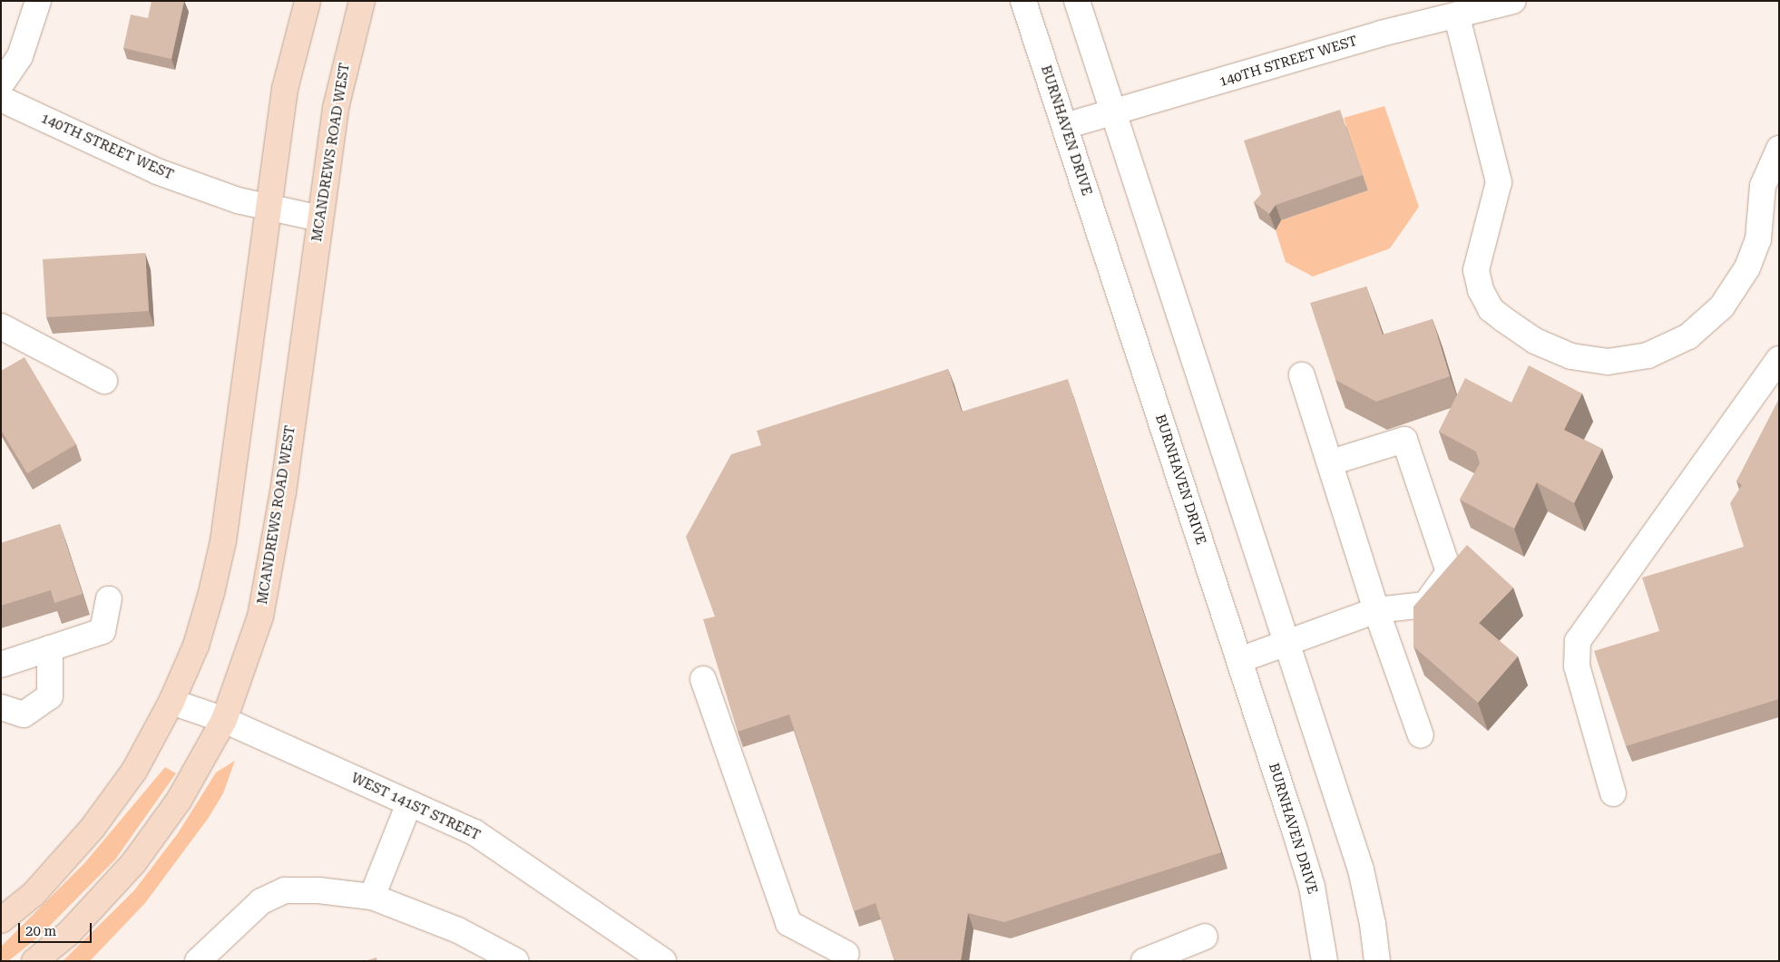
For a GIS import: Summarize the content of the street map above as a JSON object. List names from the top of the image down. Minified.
{"streets":{"main road":["MCANDREWS ROAD WEST"],"street":["140TH STREET WEST","BURNHAVEN DRIVE","WEST 141ST STREET"]},"crossings":[["140TH STREET WEST","BURNHAVEN DRIVE"],["140TH STREET WEST","MCANDREWS ROAD WEST"],["MCANDREWS ROAD WEST","WEST 141ST STREET"]],"scale_bar":"20 m"}
